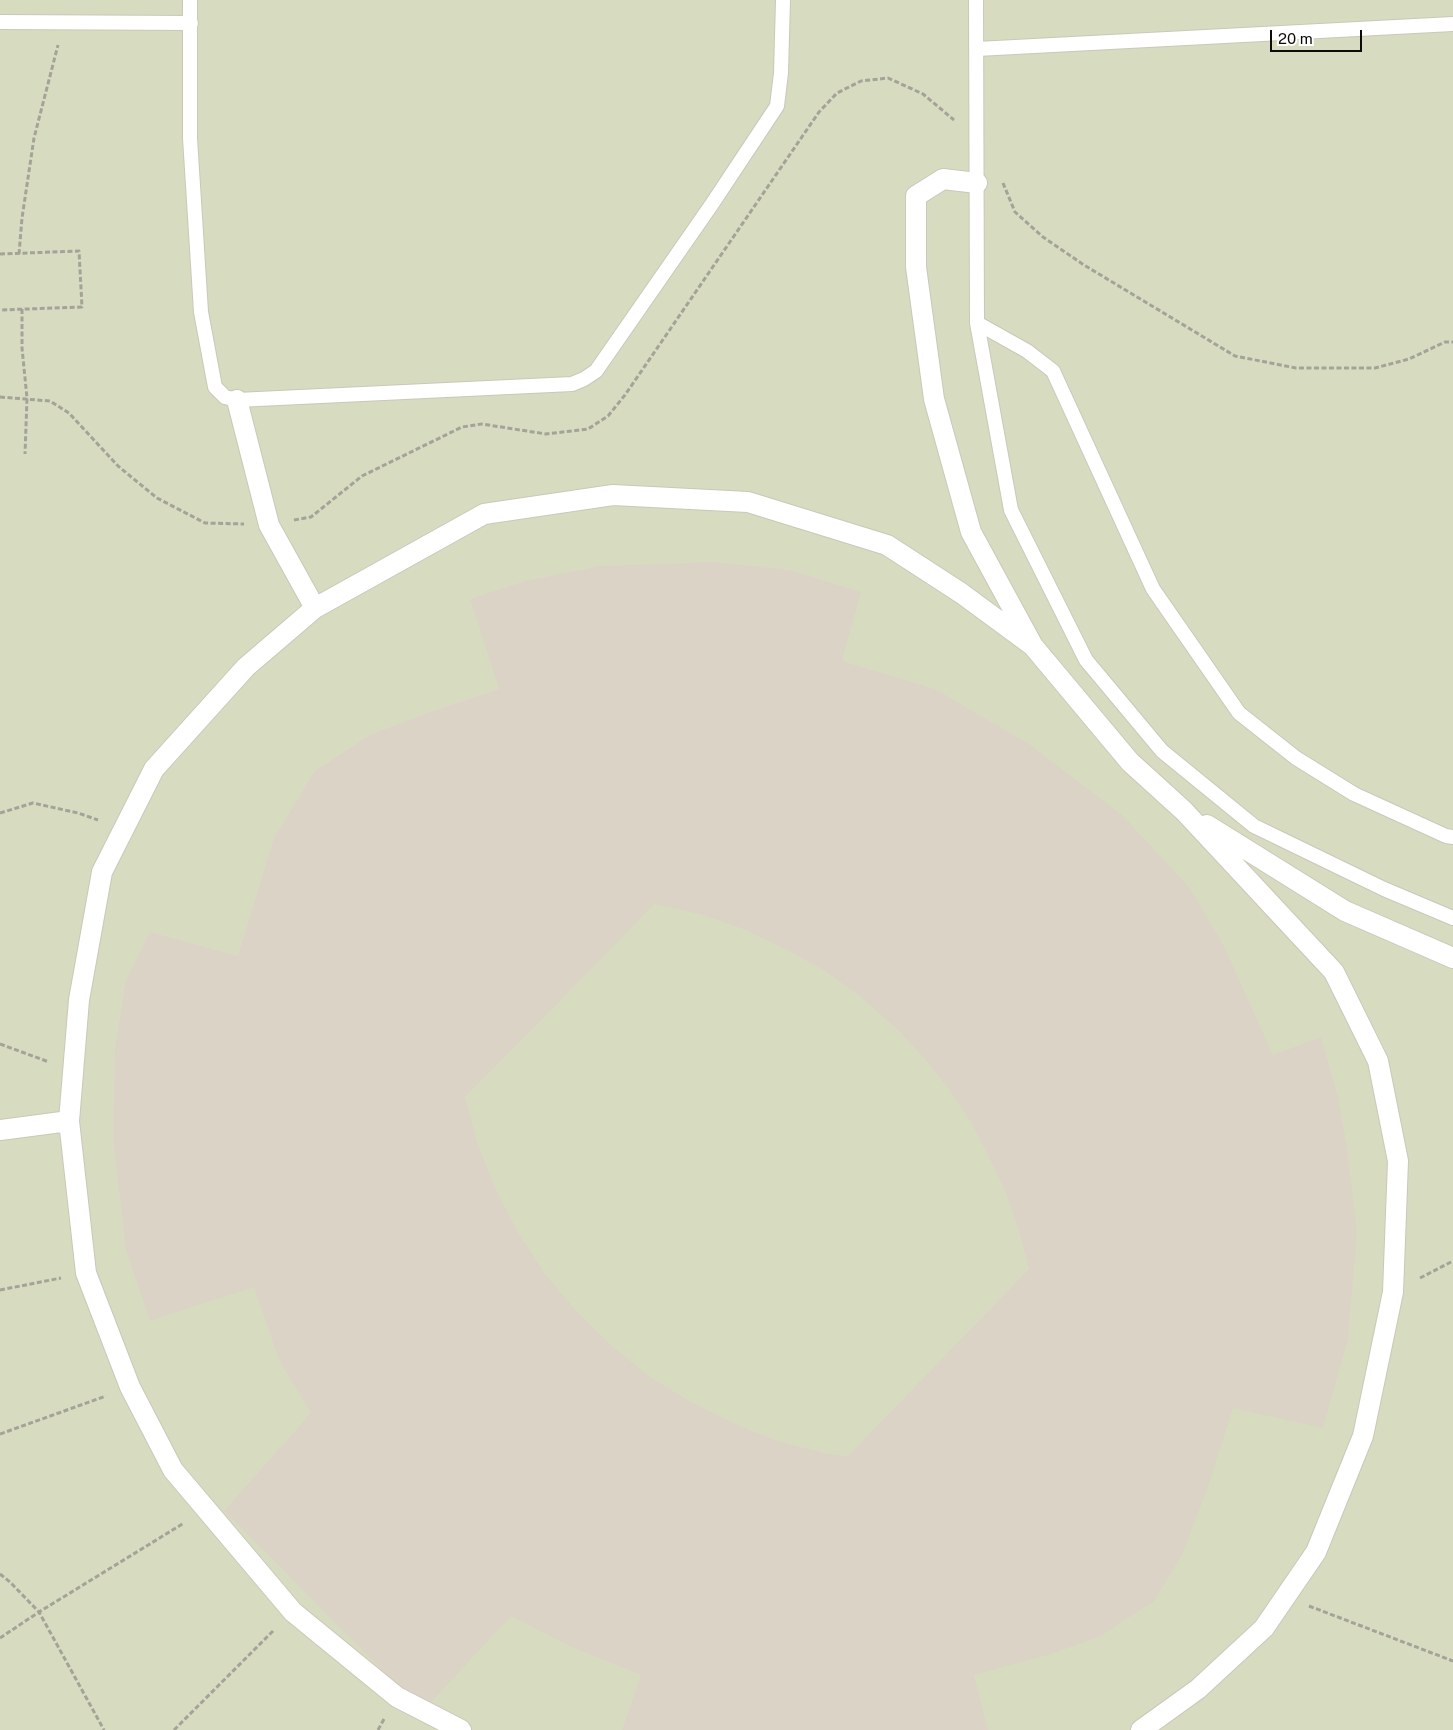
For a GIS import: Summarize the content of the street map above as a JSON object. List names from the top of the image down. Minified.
{"scale_bar":"20 m"}
